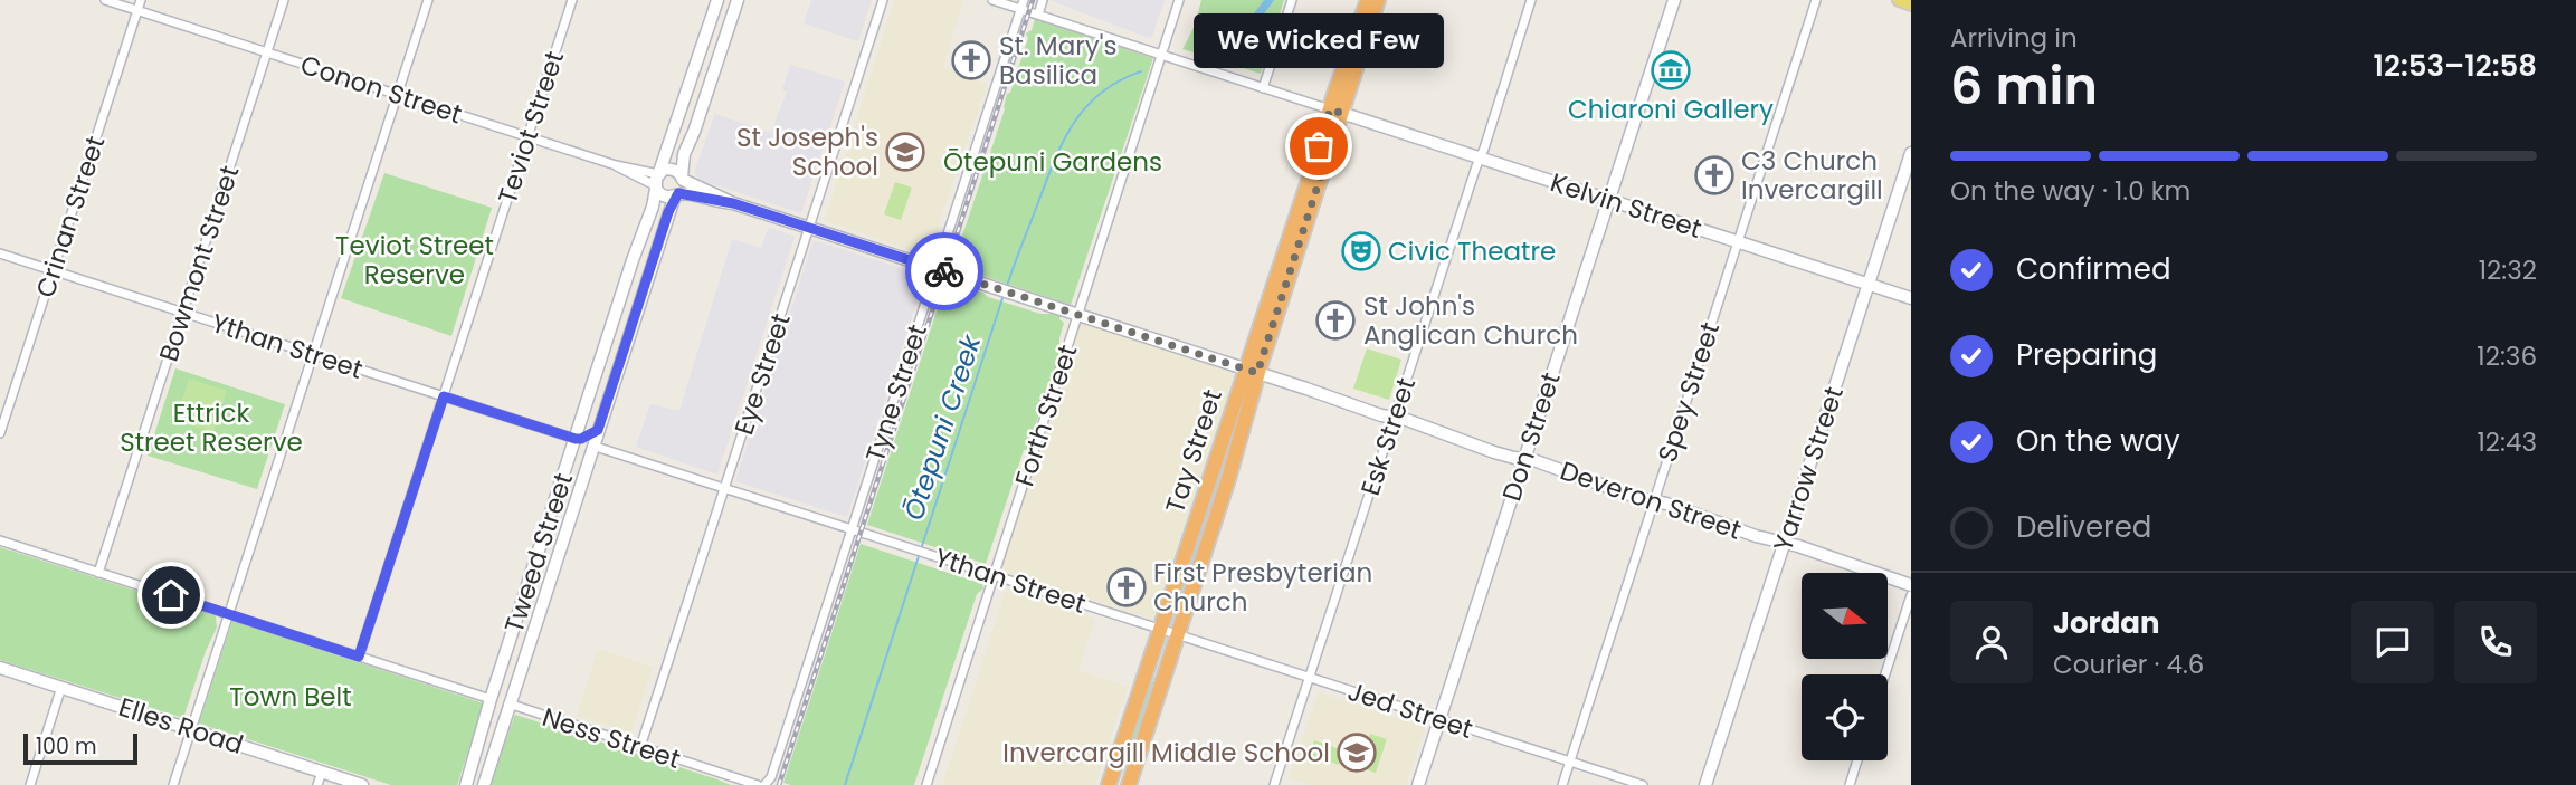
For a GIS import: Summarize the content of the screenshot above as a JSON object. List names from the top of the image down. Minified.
{"streets":{"highway":["Tay Street"],"main road":["Kelvin Street","Don Street","Yarrow Street","Deveron Street","Tweed Street","Elles Road"],"street":["Conon Street","Teviot Street","Crinan Street","Bowmont Street","Ythan Street","Eye Street","Spey Street","Tyne Street","Forth Street","Esk Street","Jed Street","Ness Street"]},"crossings":[["Conon Street","Teviot Street"],["Conon Street","Crinan Street"],["Conon Street","Bowmont Street"],["Conon Street","Tweed Street"],["Teviot Street","Ythan Street"],["Kelvin Street","Spey Street"],["Kelvin Street","Esk Street"],["Kelvin Street","Don Street"],["Kelvin Street","Tay Street"],["Kelvin Street","Yarrow Street"],["Crinan Street","Ythan Street"],["Bowmont Street","Ythan Street"],["Ythan Street","Eye Street"],["Ythan Street","Tyne Street"],["Ythan Street","Forth Street"],["Ythan Street","Tay Street"],["Ythan Street","Tweed Street"],["Ythan Street","Jed Street"],["Eye Street","Ness Street"],["Spey Street","Deveron Street"],["Spey Street","Jed Street"],["Esk Street","Deveron Street"],["Esk Street","Jed Street"],["Don Street","Deveron Street"],["Don Street","Jed Street"],["Tay Street","Deveron Street"],["Tay Street","Jed Street"],["Yarrow Street","Deveron Street"],["Tweed Street","Ness Street"]],"water":["Ōtepuni Creek"],"parks":["Ōtepuni Gardens","Teviot Street Reserve","Ettrick Street Reserve","Town Belt"],"places":{"church":["St. Mary's Basilica","C3 Church Invercargill","St John's Anglican Church","First Presbyterian Church"],"museum":["Chiaroni Gallery"],"other":["We Wicked Few"],"school or university":["St Joseph's School","Invercargill Middle School"],"theatre":["Civic Theatre"]},"scale_bar":"100 m","north":"right","page":{"heading":["6 min","Arriving in","12:53–12:58"],"panel":["Jordan","Courier · 4.6"],"bubble":"We Wicked Few","bar":"On the way · 1.0 km","list":[["Confirmed","12:32"],["Preparing","12:36"],["On the way","12:43"],"Delivered"],"scale":"100 m"}}
